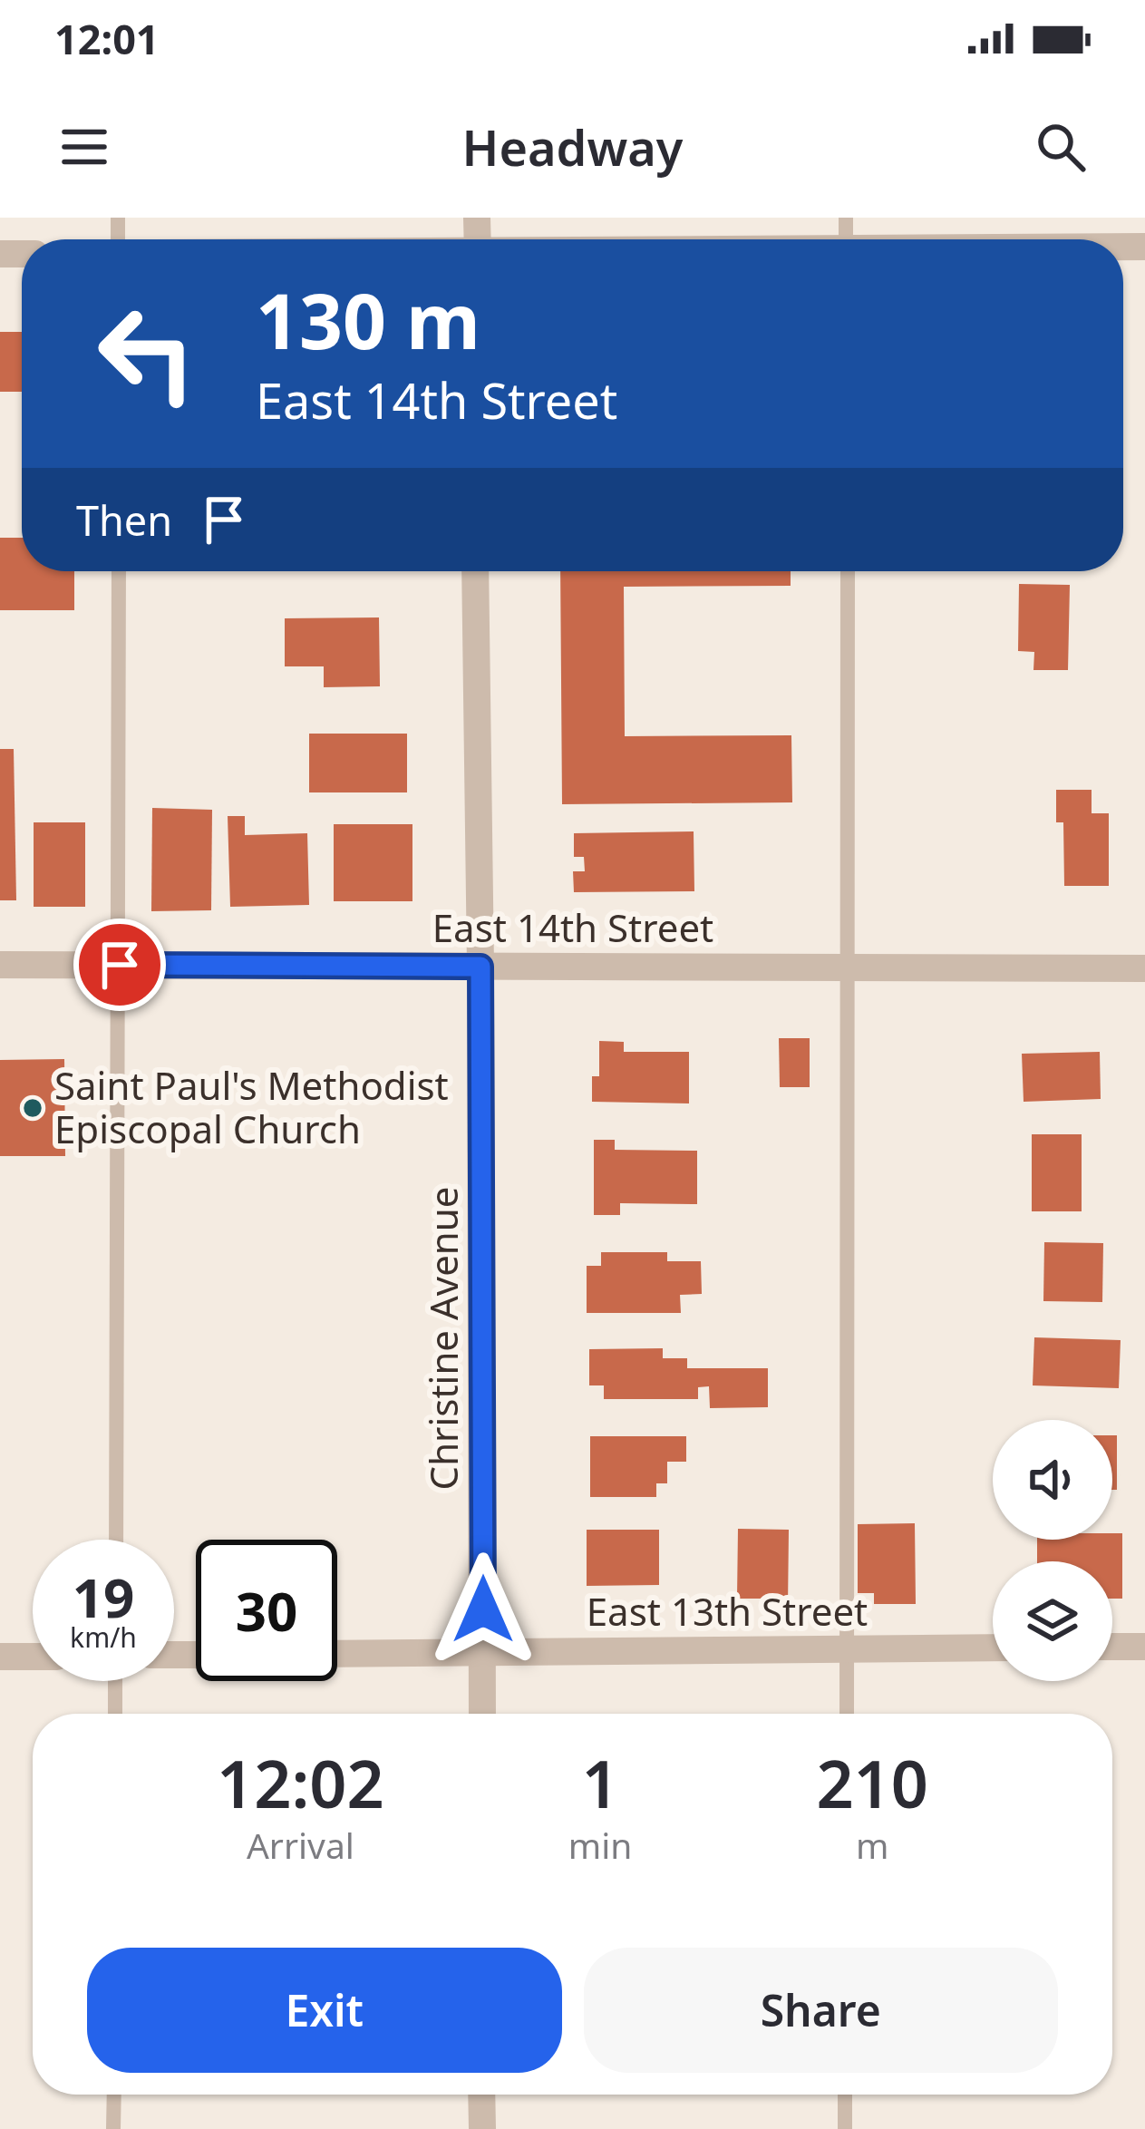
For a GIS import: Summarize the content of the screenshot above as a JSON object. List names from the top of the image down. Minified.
{"streets":{"street":["East 14th Street","Christine Avenue","East 13th Street"]},"crossings":[["East 14th Street","Christine Avenue"],["Christine Avenue","East 13th Street"]],"places":["Saint Paul's Methodist Episcopal Church"],"page":{"status":"12:01","header":"Headway","turn":["130 m","East 14th Street"],"then":"Then","speed":"19 km/h","limit":"30","eta":["12:02","Arrival","1","min","210","m"],"buttons":["Exit","Share"]}}
